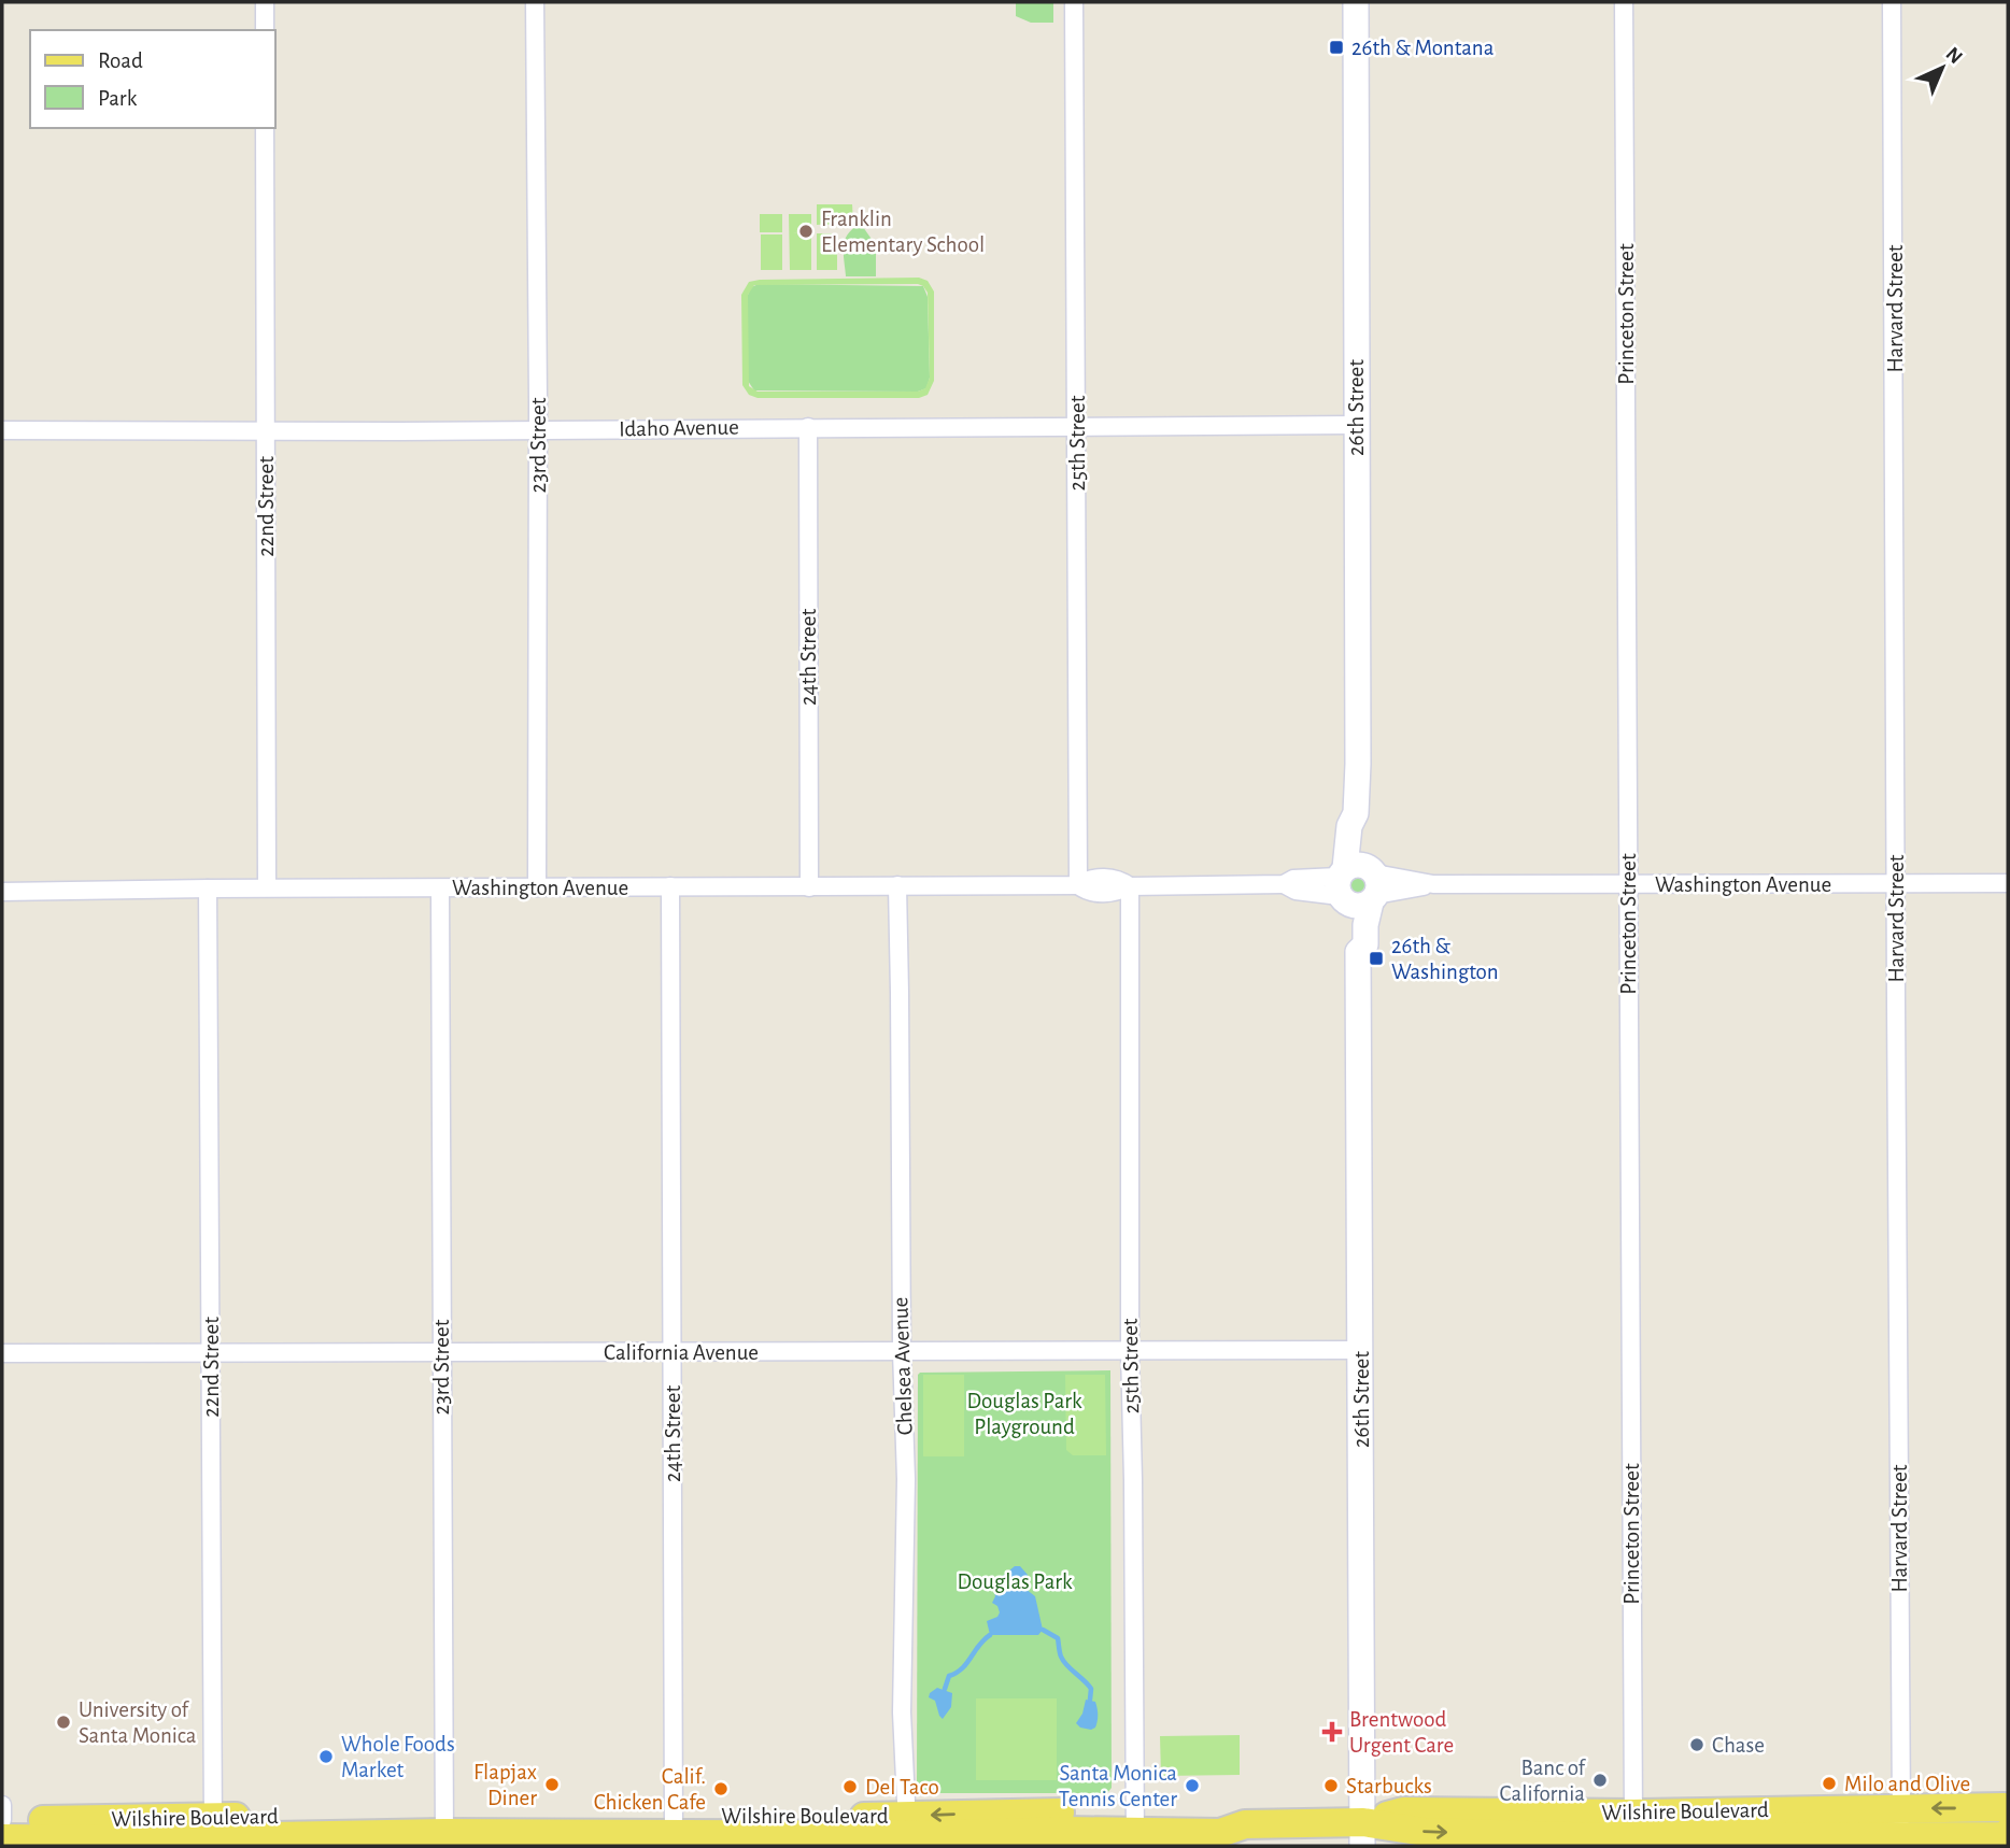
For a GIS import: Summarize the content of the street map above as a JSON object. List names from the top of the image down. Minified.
{"streets":{"main road":["Wilshire Boulevard"],"street":["Harvard Street","Princeton Street","26th Street","Idaho Avenue","25th Street","23rd Street","22nd Street","24th Street","Washington Avenue","California Avenue","Chelsea Avenue"]},"crossings":[["Harvard Street","Washington Avenue"],["Harvard Street","Wilshire Boulevard"],["Princeton Street","Washington Avenue"],["Princeton Street","Wilshire Boulevard"],["26th Street","Idaho Avenue"],["26th Street","Washington Avenue"],["26th Street","California Avenue"],["26th Street","Wilshire Boulevard"],["Idaho Avenue","25th Street"],["Idaho Avenue","23rd Street"],["Idaho Avenue","22nd Street"],["Idaho Avenue","24th Street"],["25th Street","Washington Avenue"],["25th Street","California Avenue"],["25th Street","Wilshire Boulevard"],["23rd Street","Washington Avenue"],["23rd Street","California Avenue"],["23rd Street","Wilshire Boulevard"],["22nd Street","Washington Avenue"],["22nd Street","California Avenue"],["22nd Street","Wilshire Boulevard"],["24th Street","Washington Avenue"],["24th Street","California Avenue"],["24th Street","Wilshire Boulevard"],["Washington Avenue","Chelsea Avenue"],["California Avenue","Chelsea Avenue"],["Chelsea Avenue","Wilshire Boulevard"]],"parks":["Douglas Park Playground","Douglas Park"],"places":{"transit":["26th & Montana","26th & Washington"],"other":["Franklin Elementary School","University of Santa Monica","Chase","Whole Foods Market","Banc of California","Milo and Olive","Flapjax Diner","Santa Monica Tennis Center","Starbucks","Del Taco","Calif. Chicken Cafe"],"health":["Brentwood Urgent Care"]},"legend":["Road","Park"],"north":"top right"}
